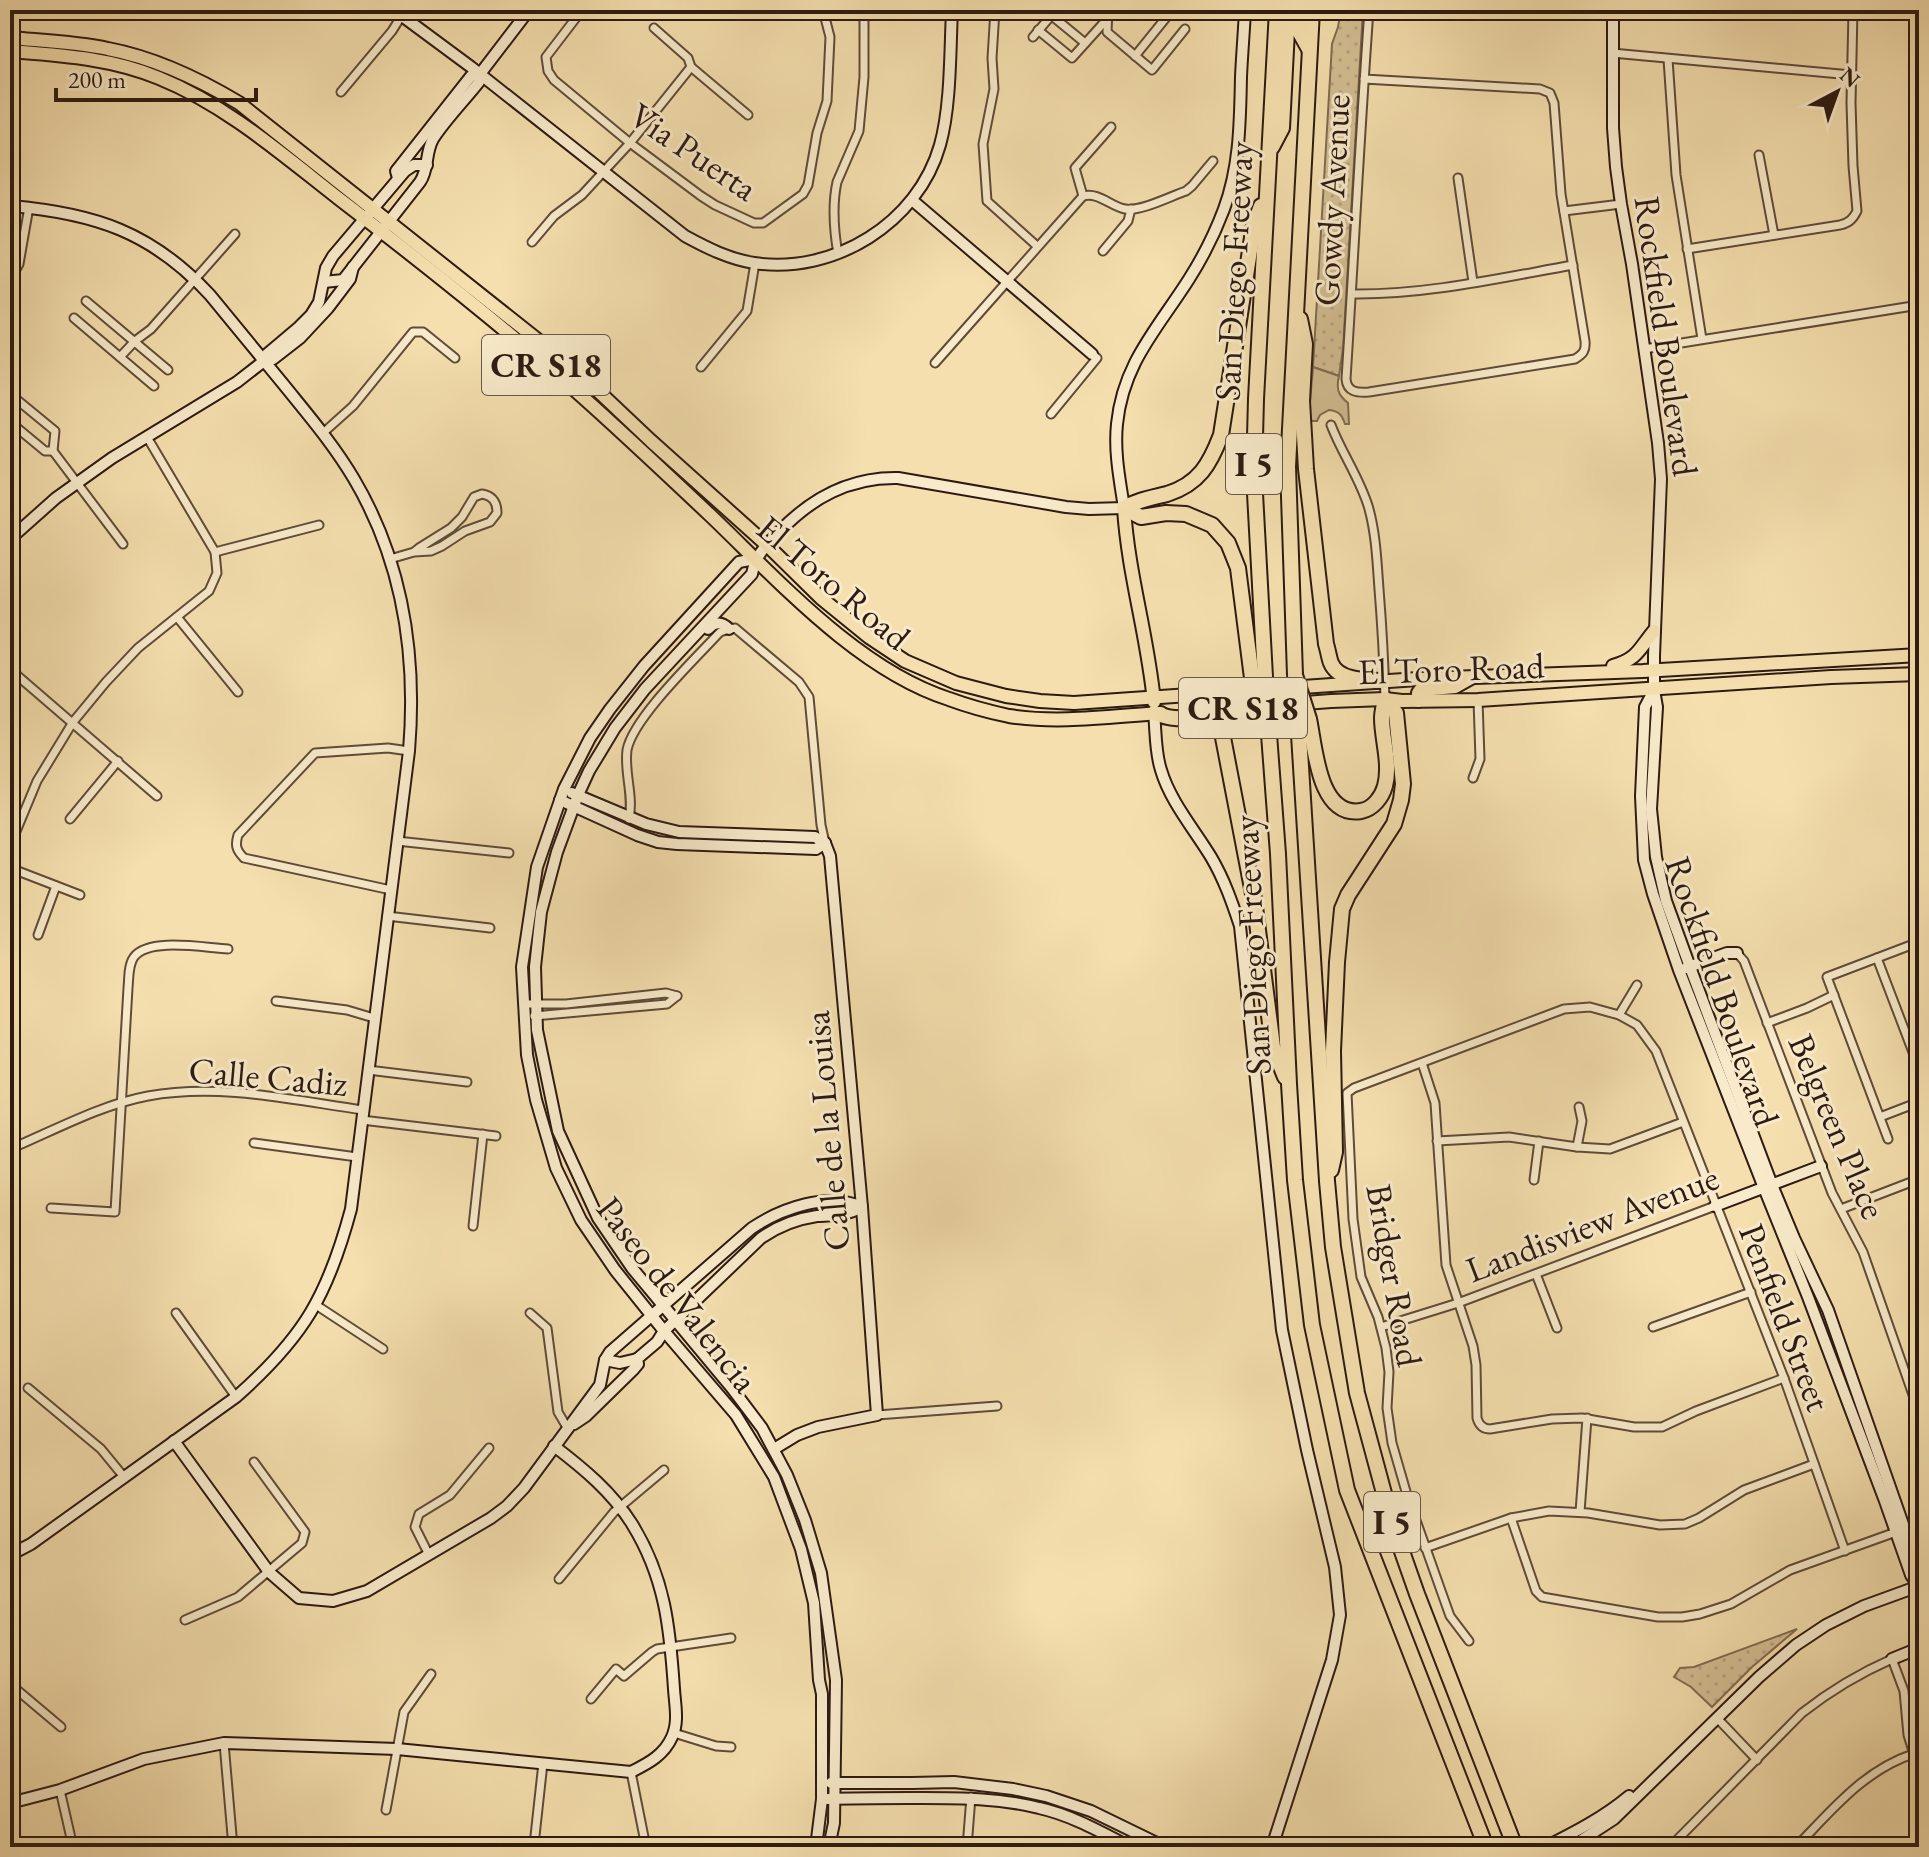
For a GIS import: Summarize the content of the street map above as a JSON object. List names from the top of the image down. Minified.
{"streets":{"highway":["San Diego Freeway","I 5"],"main road":["Rockfield Boulevard","CR S18","El Toro Road","Calle de la Louisa","Landisview Avenue","Paseo de Valencia"],"street":["Via Puerta","Gowdy Avenue","Calle Cadiz","Belgreen Place","Bridger Road","Penfield Street"]},"crossings":[["Rockfield Boulevard","El Toro Road"],["Rockfield Boulevard","Landisview Avenue"],["El Toro Road","Paseo de Valencia"],["Belgreen Place","Landisview Avenue"],["Landisview Avenue","Bridger Road"],["Landisview Avenue","Penfield Street"]],"scale_bar":"200 m","north":"top right"}
